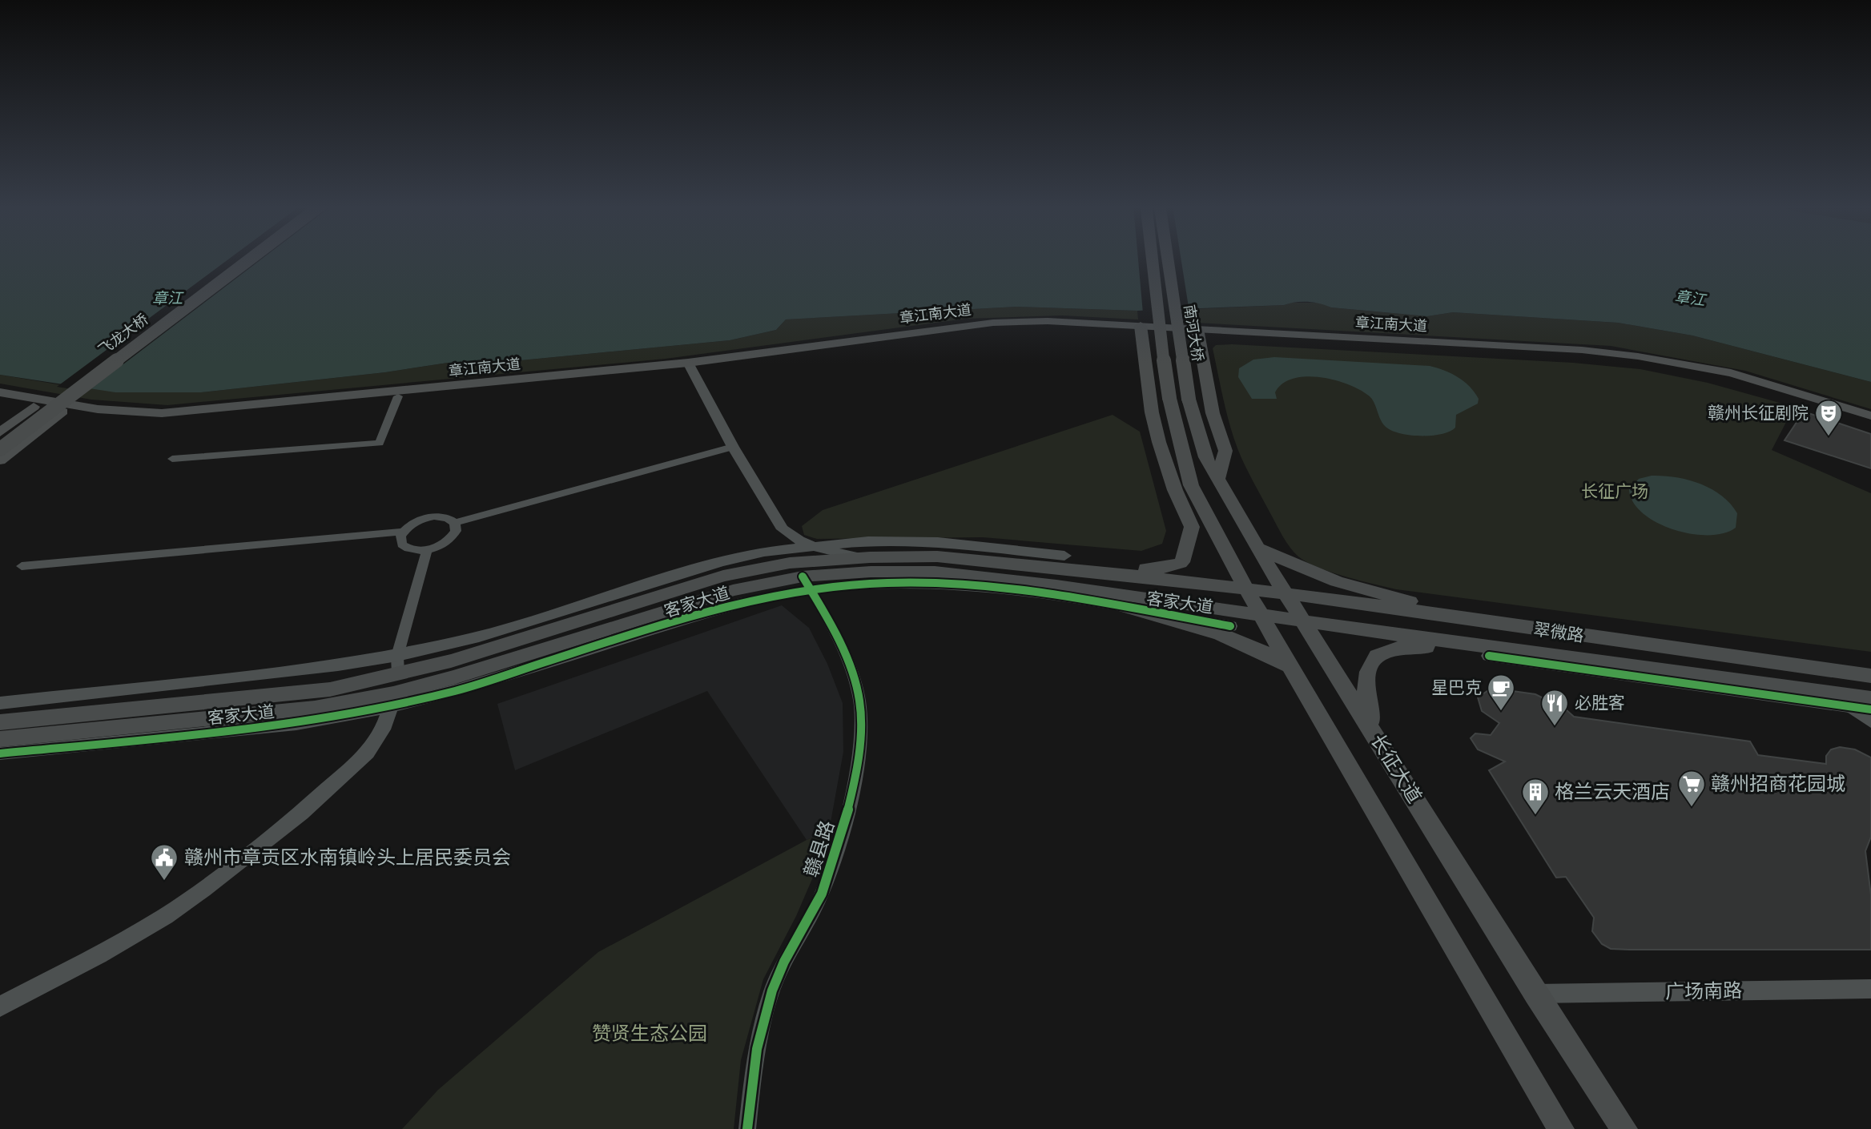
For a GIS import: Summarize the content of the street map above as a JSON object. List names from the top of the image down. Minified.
{"streets":{"main road":["章江南大道","南河大桥","飞龙大桥","客家大道","翠微路","长征大道"],"street":["赣县路","广场南路"]},"crossings":[["南河大桥","长征大道"],["客家大道","翠微路"],["客家大道","长征大道"],["客家大道","赣县路"],["翠微路","长征大道"],["长征大道","广场南路"]],"water":["章江"],"parks":["长征广场","赞贤生态公园"],"places":{"theatre":["赣州长征剧院"],"cafe":["星巴克"],"restaurant":["必胜客"],"supermarket":["赣州招商花园城"],"building":["格兰云天酒店"],"public building":["赣州市章贡区水南镇岭头上居民委员会"]}}
